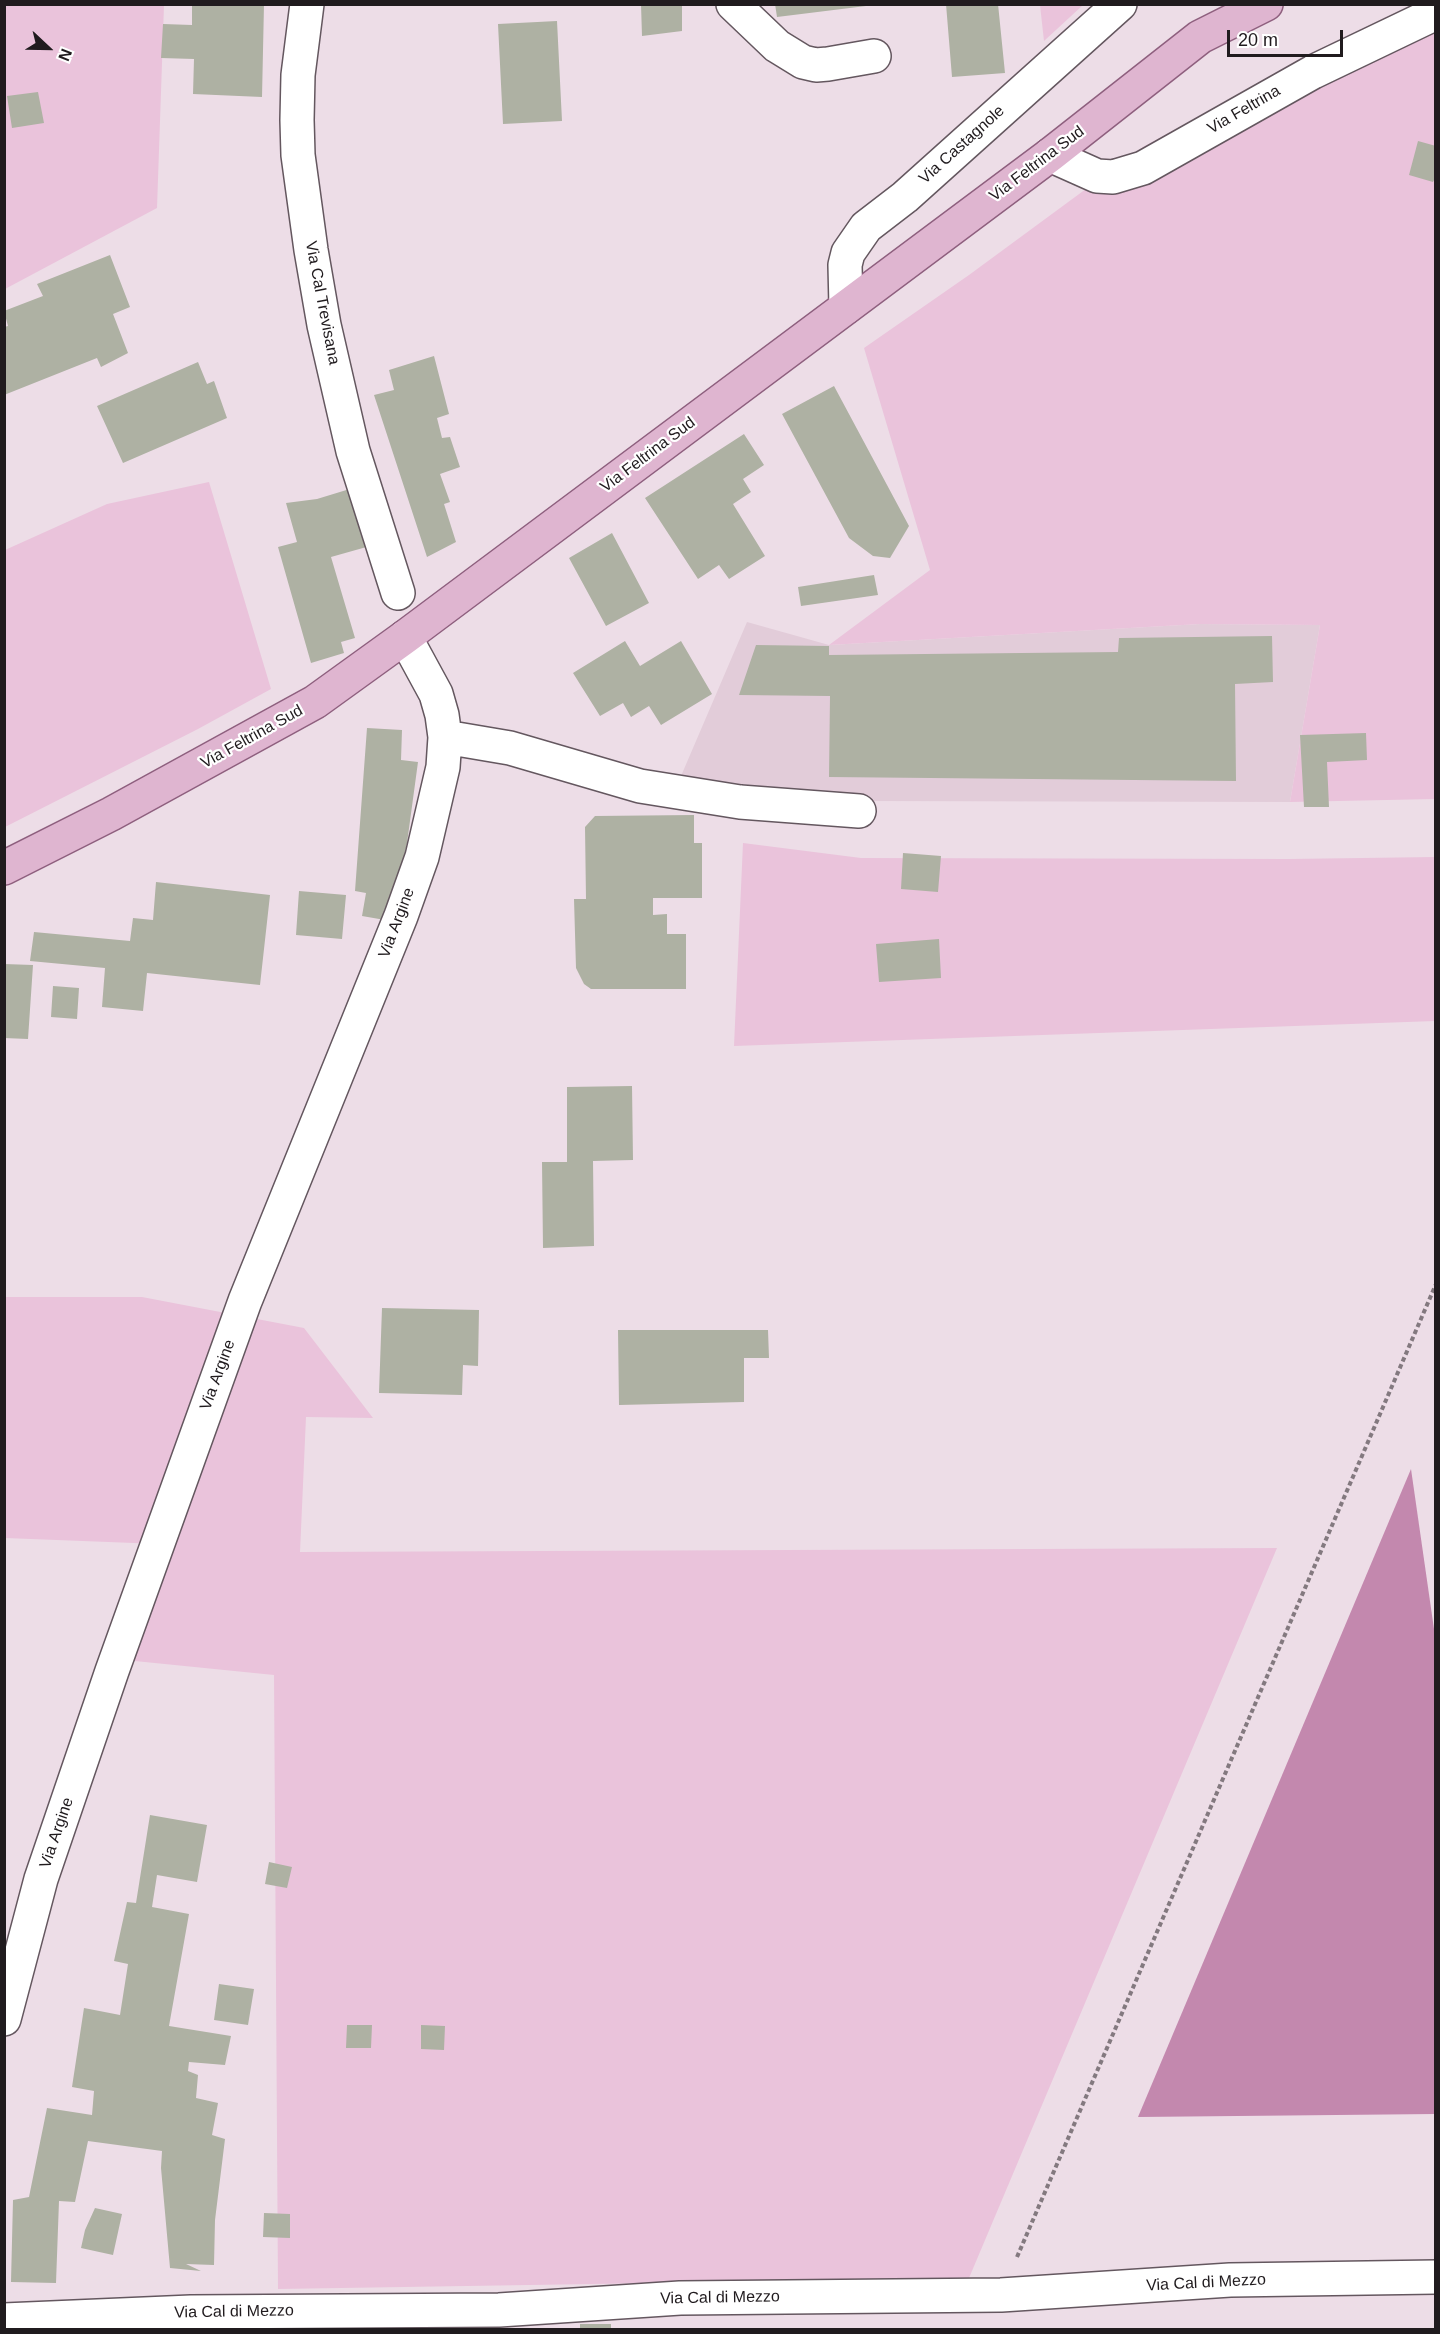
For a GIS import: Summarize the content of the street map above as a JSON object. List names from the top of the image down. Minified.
{"streets":{"main road":["Via Feltrina Sud"],"street":["Via Feltrina","Via Castagnole","Via Cal Trevisana","Via Argine","Via Cal di Mezzo"]},"crossings":[["Via Feltrina","Via Feltrina Sud"],["Via Castagnole","Via Feltrina Sud"],["Via Feltrina Sud","Via Argine"]],"scale_bar":"20 m","north":"right"}
